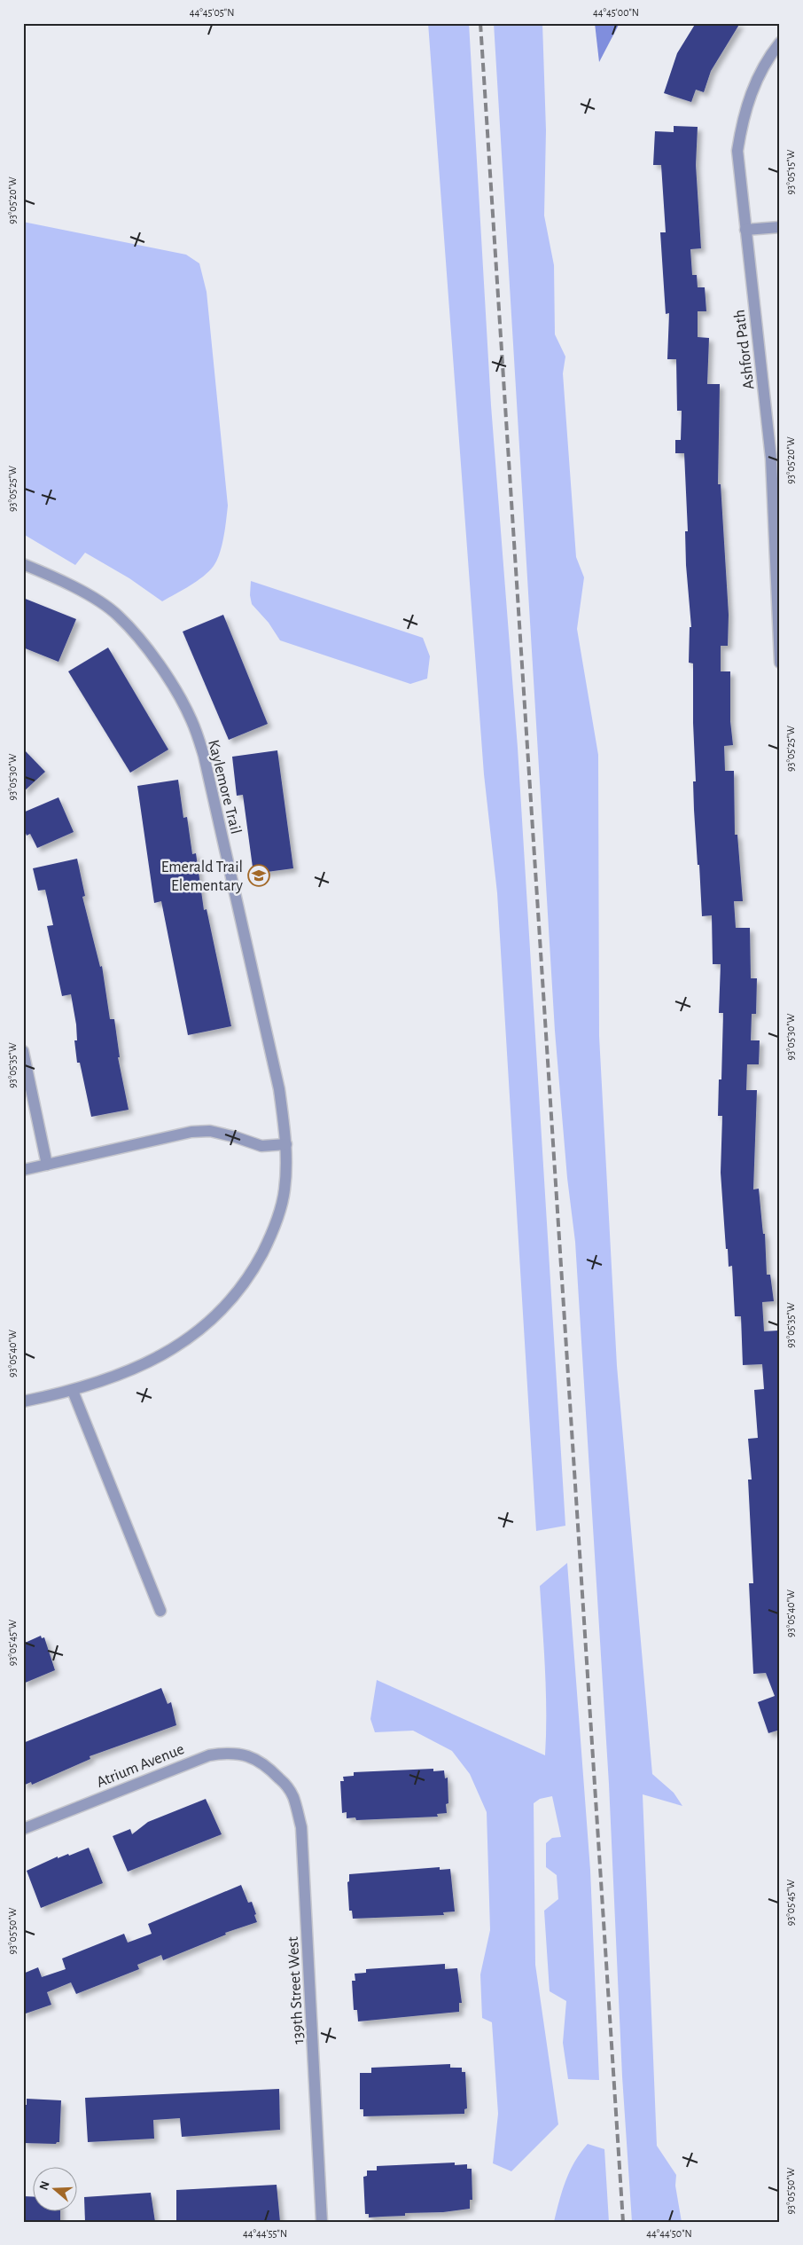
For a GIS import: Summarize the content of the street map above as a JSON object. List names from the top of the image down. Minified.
{"streets":{"street":["Ashford Path","Kaylemore Trail","Atrium Avenue","139th Street West"]},"crossings":[["Atrium Avenue","139th Street West"]],"places":{"school or university":["Emerald Trail Elementary"]},"north":"left","coordinates":["44°45'05\"N","44°45'00\"N","93°05'15\"W","93°05'20\"W","93°05'25\"W","93°05'30\"W","93°05'35\"W","93°05'40\"W","93°05'45\"W","93°05'50\"W","44°44'55\"N","44°44'50\"N"]}
